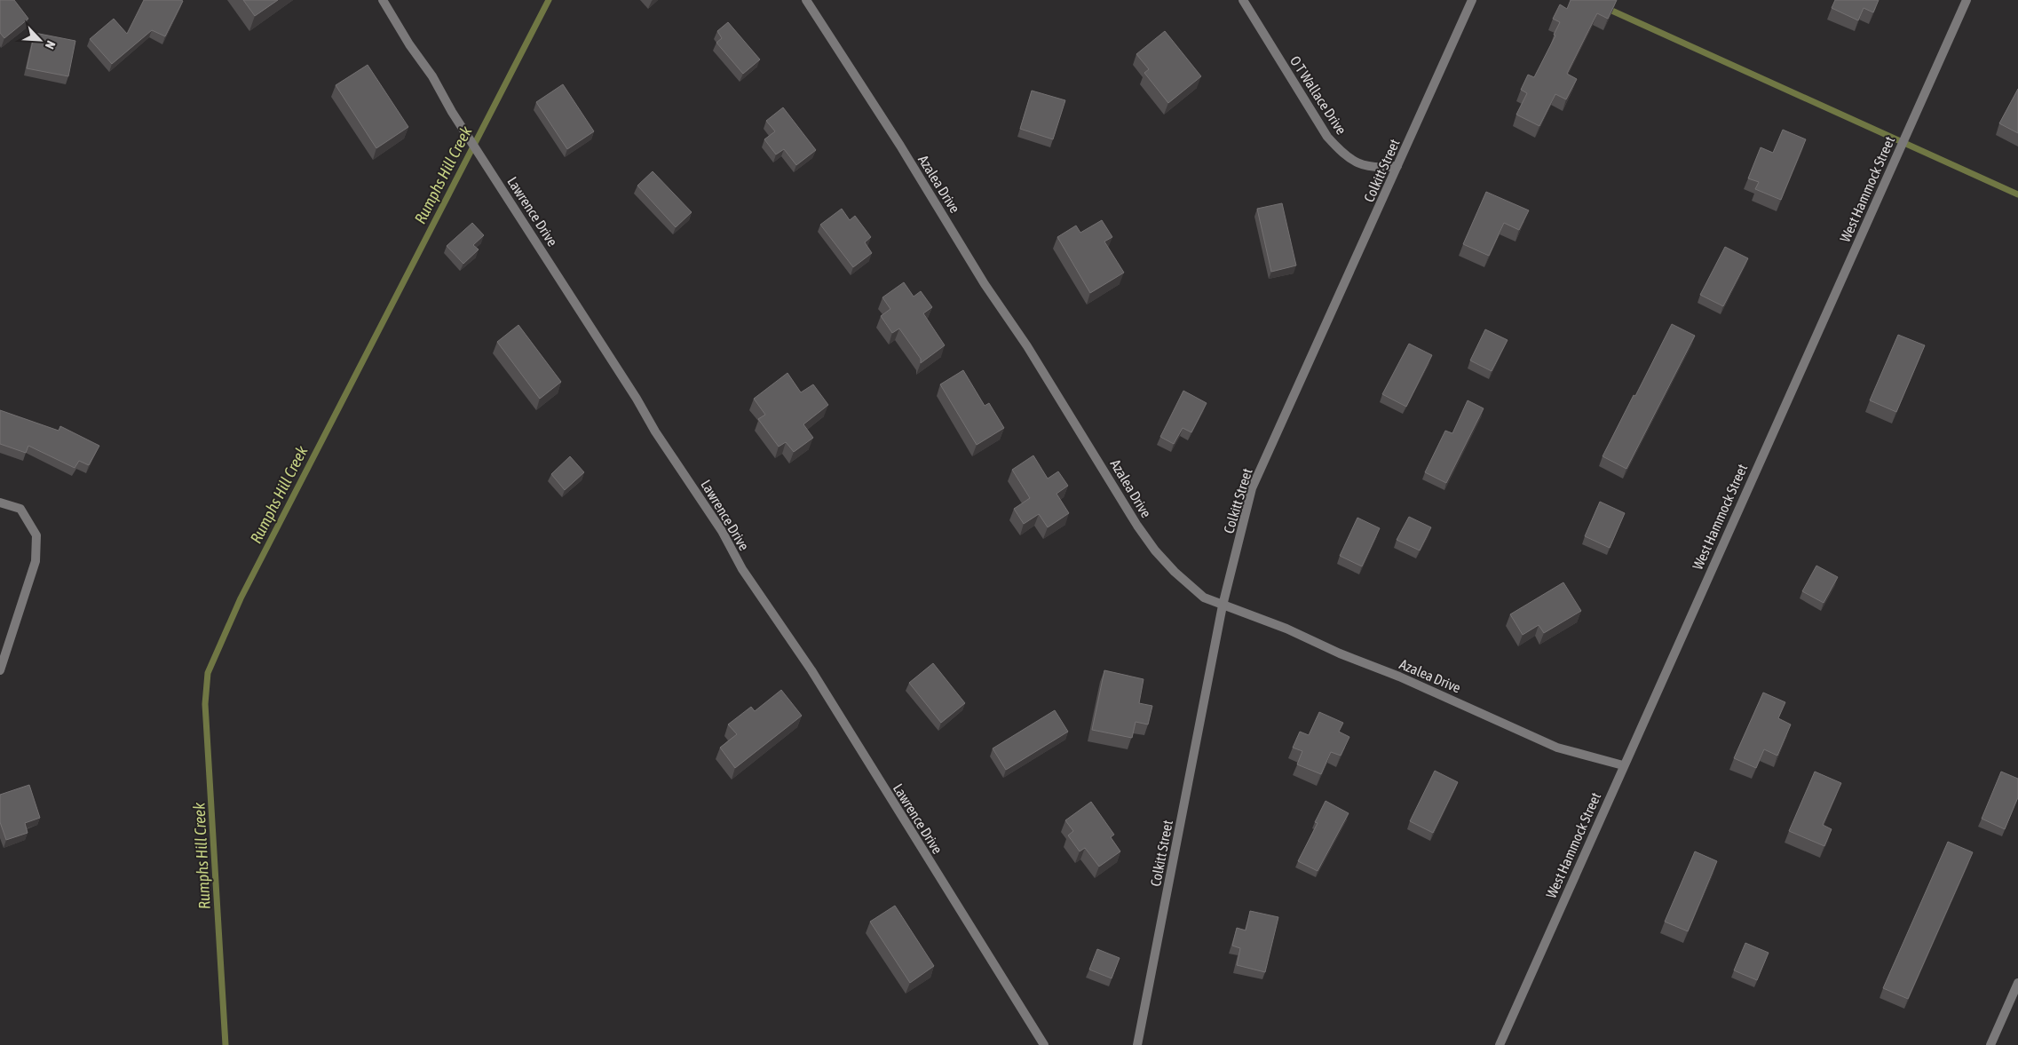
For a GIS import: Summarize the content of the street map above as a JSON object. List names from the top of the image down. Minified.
{"streets":{"street":["O T Wallace Drive","Colkitt Street","Azalea Drive","West Hammock Street","Lawrence Drive"]},"crossings":[["O T Wallace Drive","Colkitt Street"],["Colkitt Street","Azalea Drive"],["Azalea Drive","West Hammock Street"]],"water":["Rumphs Hill Creek"],"north":"bottom right"}
